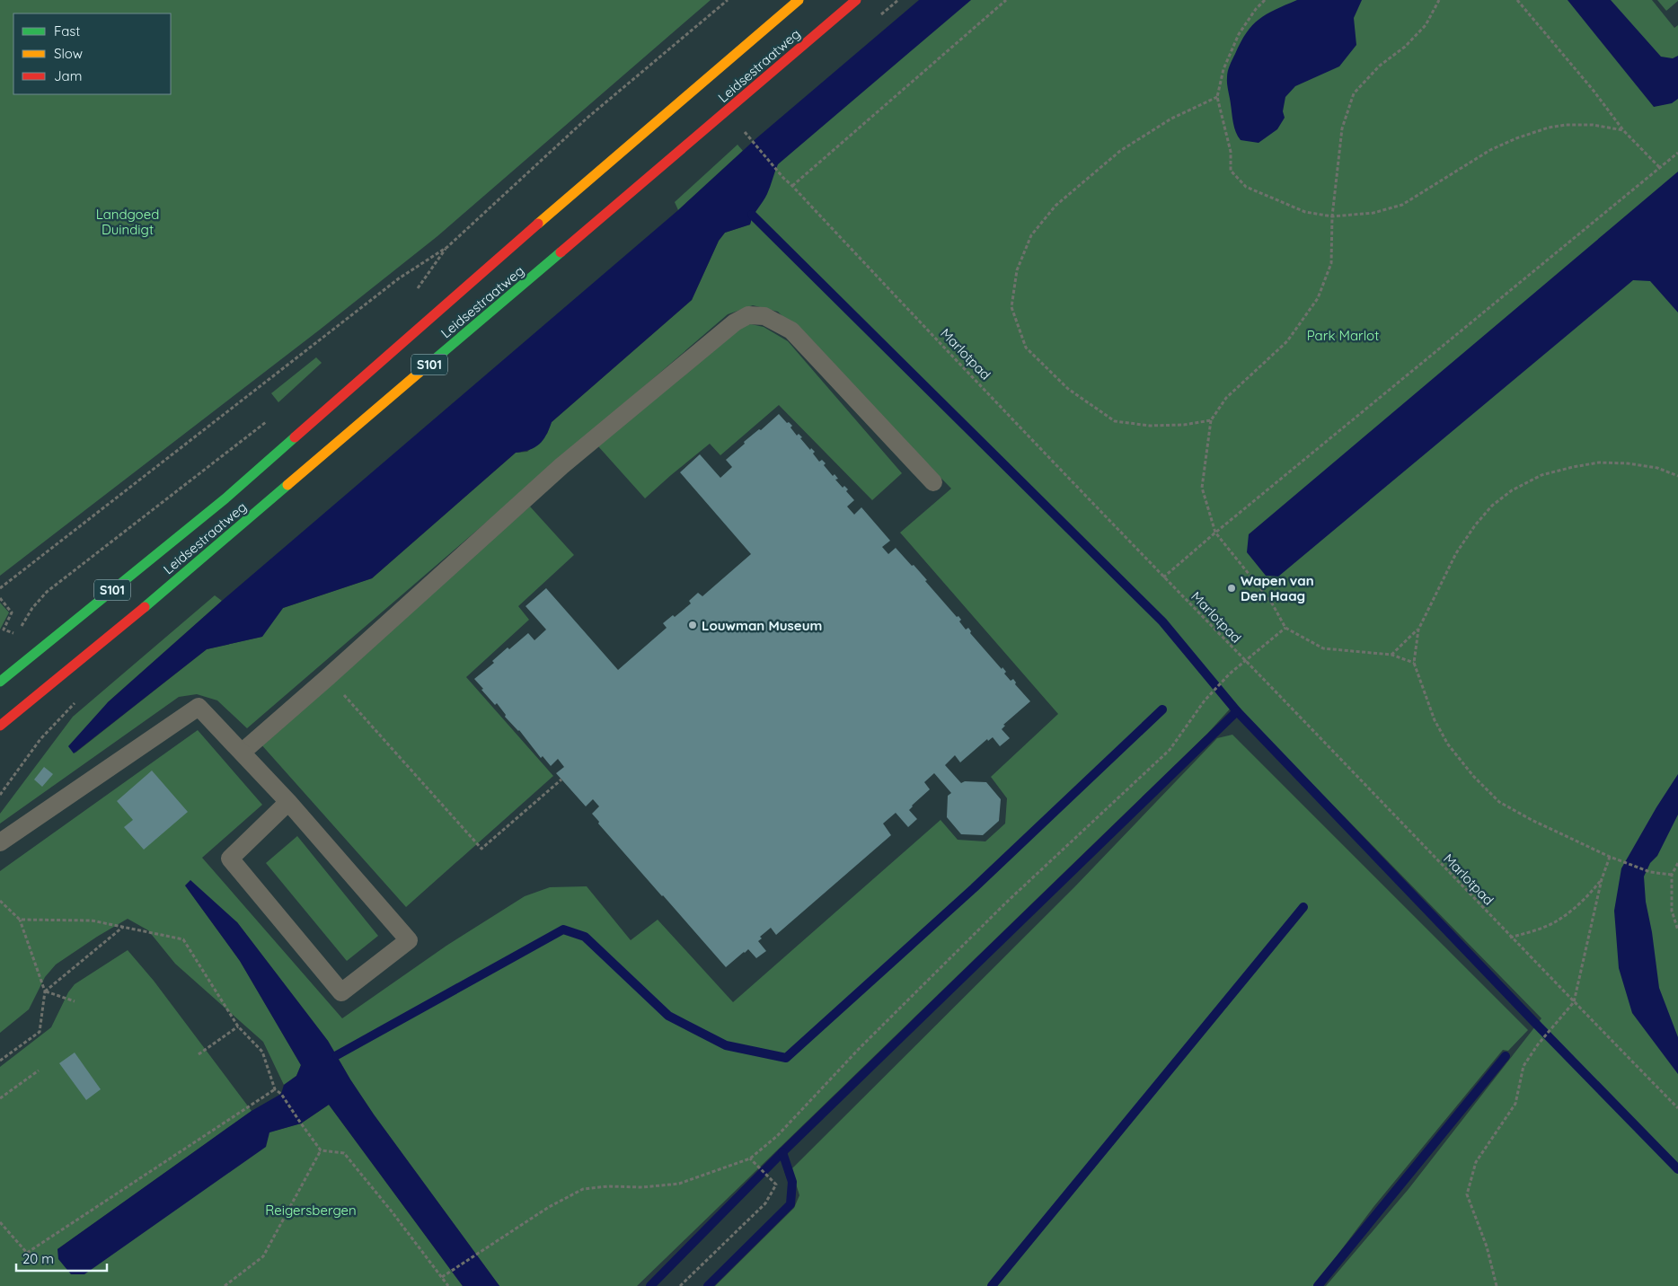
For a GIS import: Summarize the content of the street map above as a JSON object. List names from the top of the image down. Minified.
{"streets":{"main road":["Leidsestraatweg","S101"],"path":["Marlotpad"]},"parks":["Landgoed Duindigt","Park Marlot","Reigersbergen"],"places":["Wapen van Den Haag","Louwman Museum"],"legend":["Fast","Slow","Jam"],"scale_bar":"20 m"}
